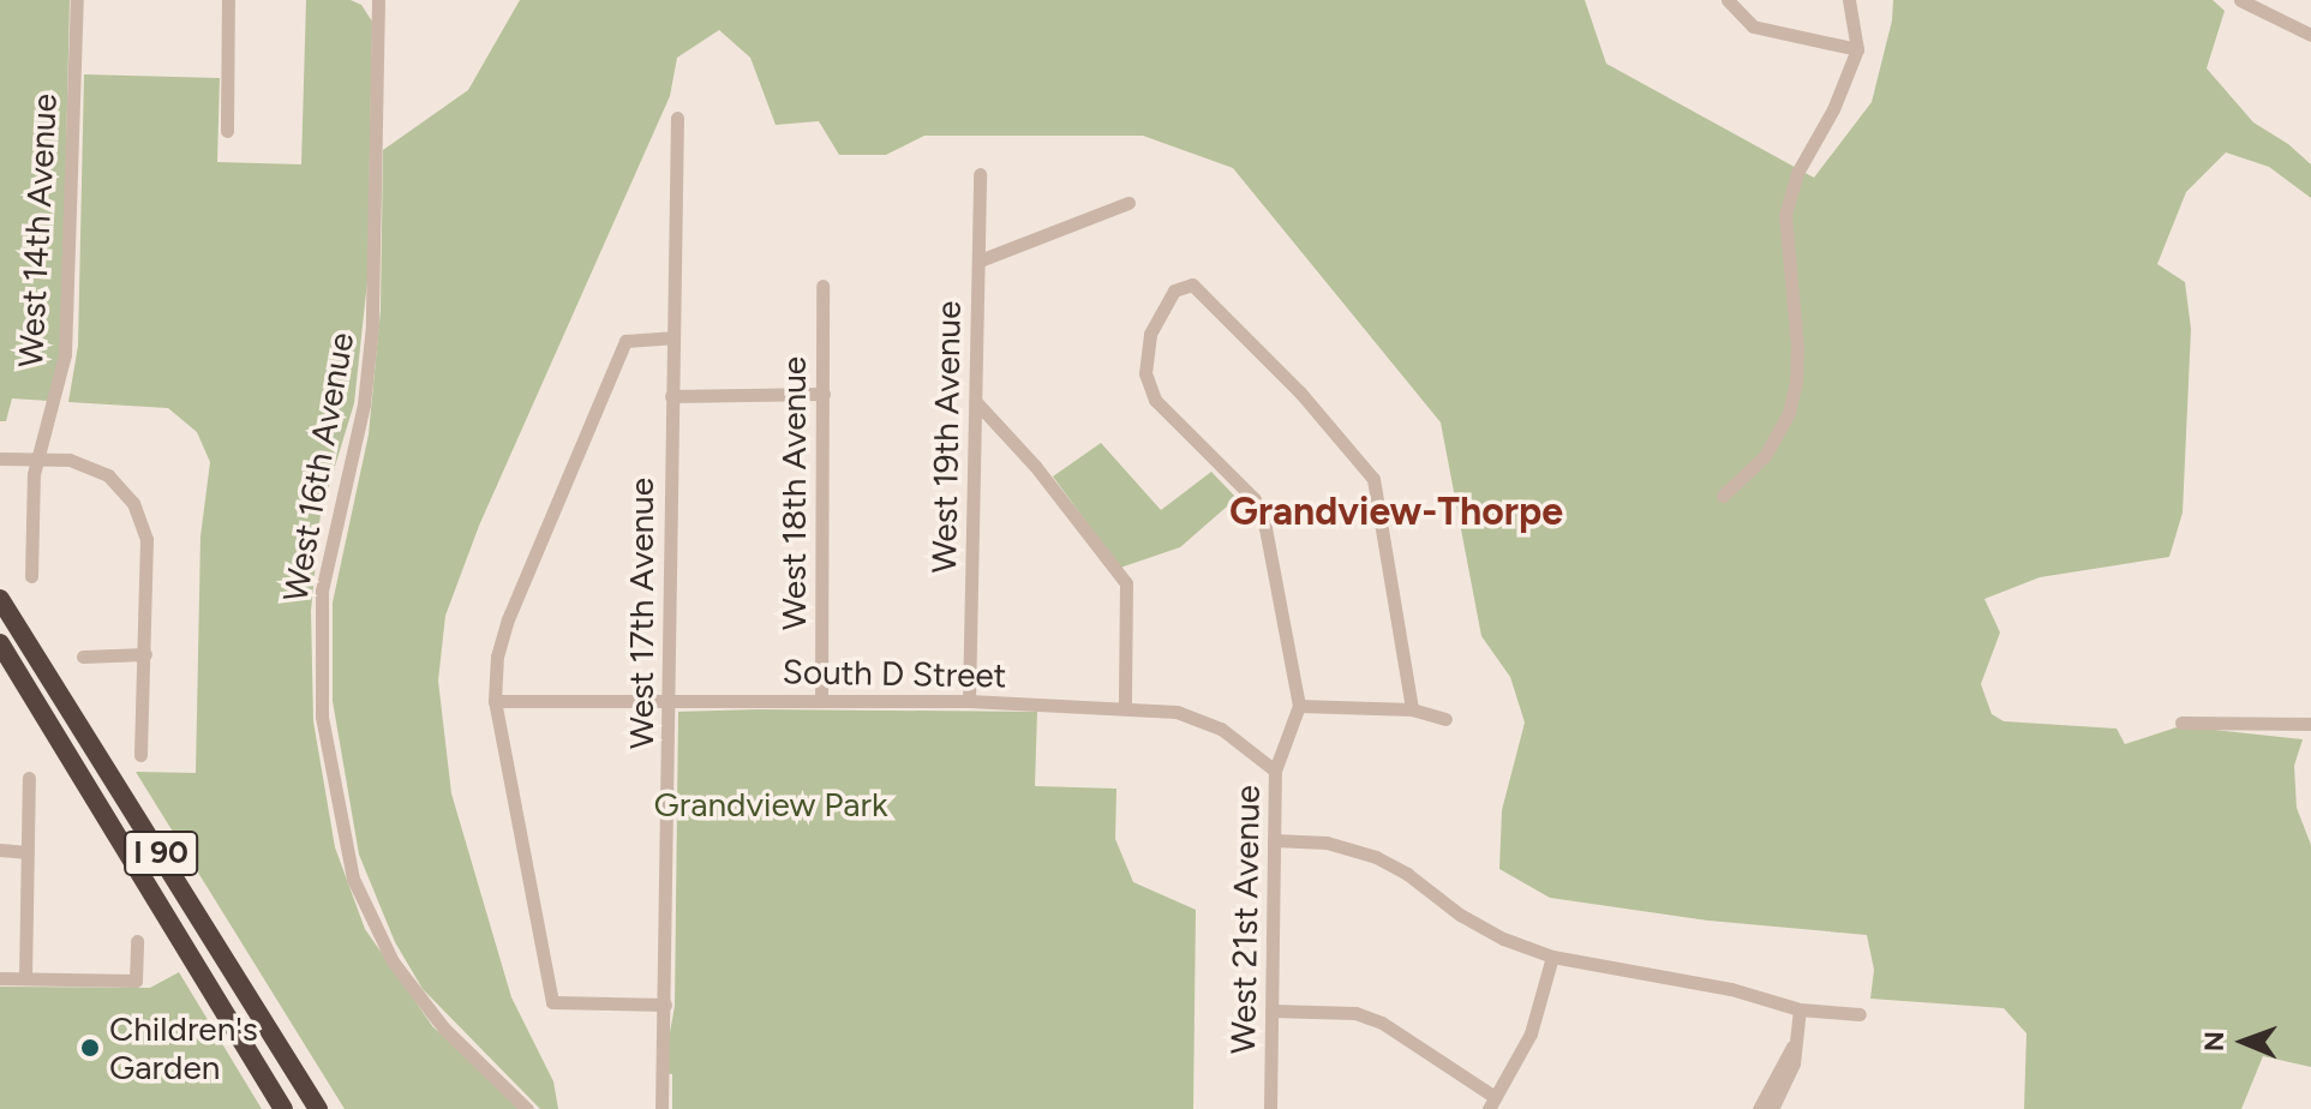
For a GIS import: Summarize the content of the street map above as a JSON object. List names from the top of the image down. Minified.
{"streets":{"highway":["I 90"],"street":["West 14th Avenue","West 19th Avenue","West 16th Avenue","West 18th Avenue","West 17th Avenue","South D Street","West 21st Avenue"]},"crossings":[["West 19th Avenue","South D Street"],["West 18th Avenue","South D Street"],["West 17th Avenue","South D Street"],["South D Street","West 21st Avenue"]],"districts":["Grandview-Thorpe"],"parks":["Grandview Park"],"places":["Children's Garden"],"north":"left"}
